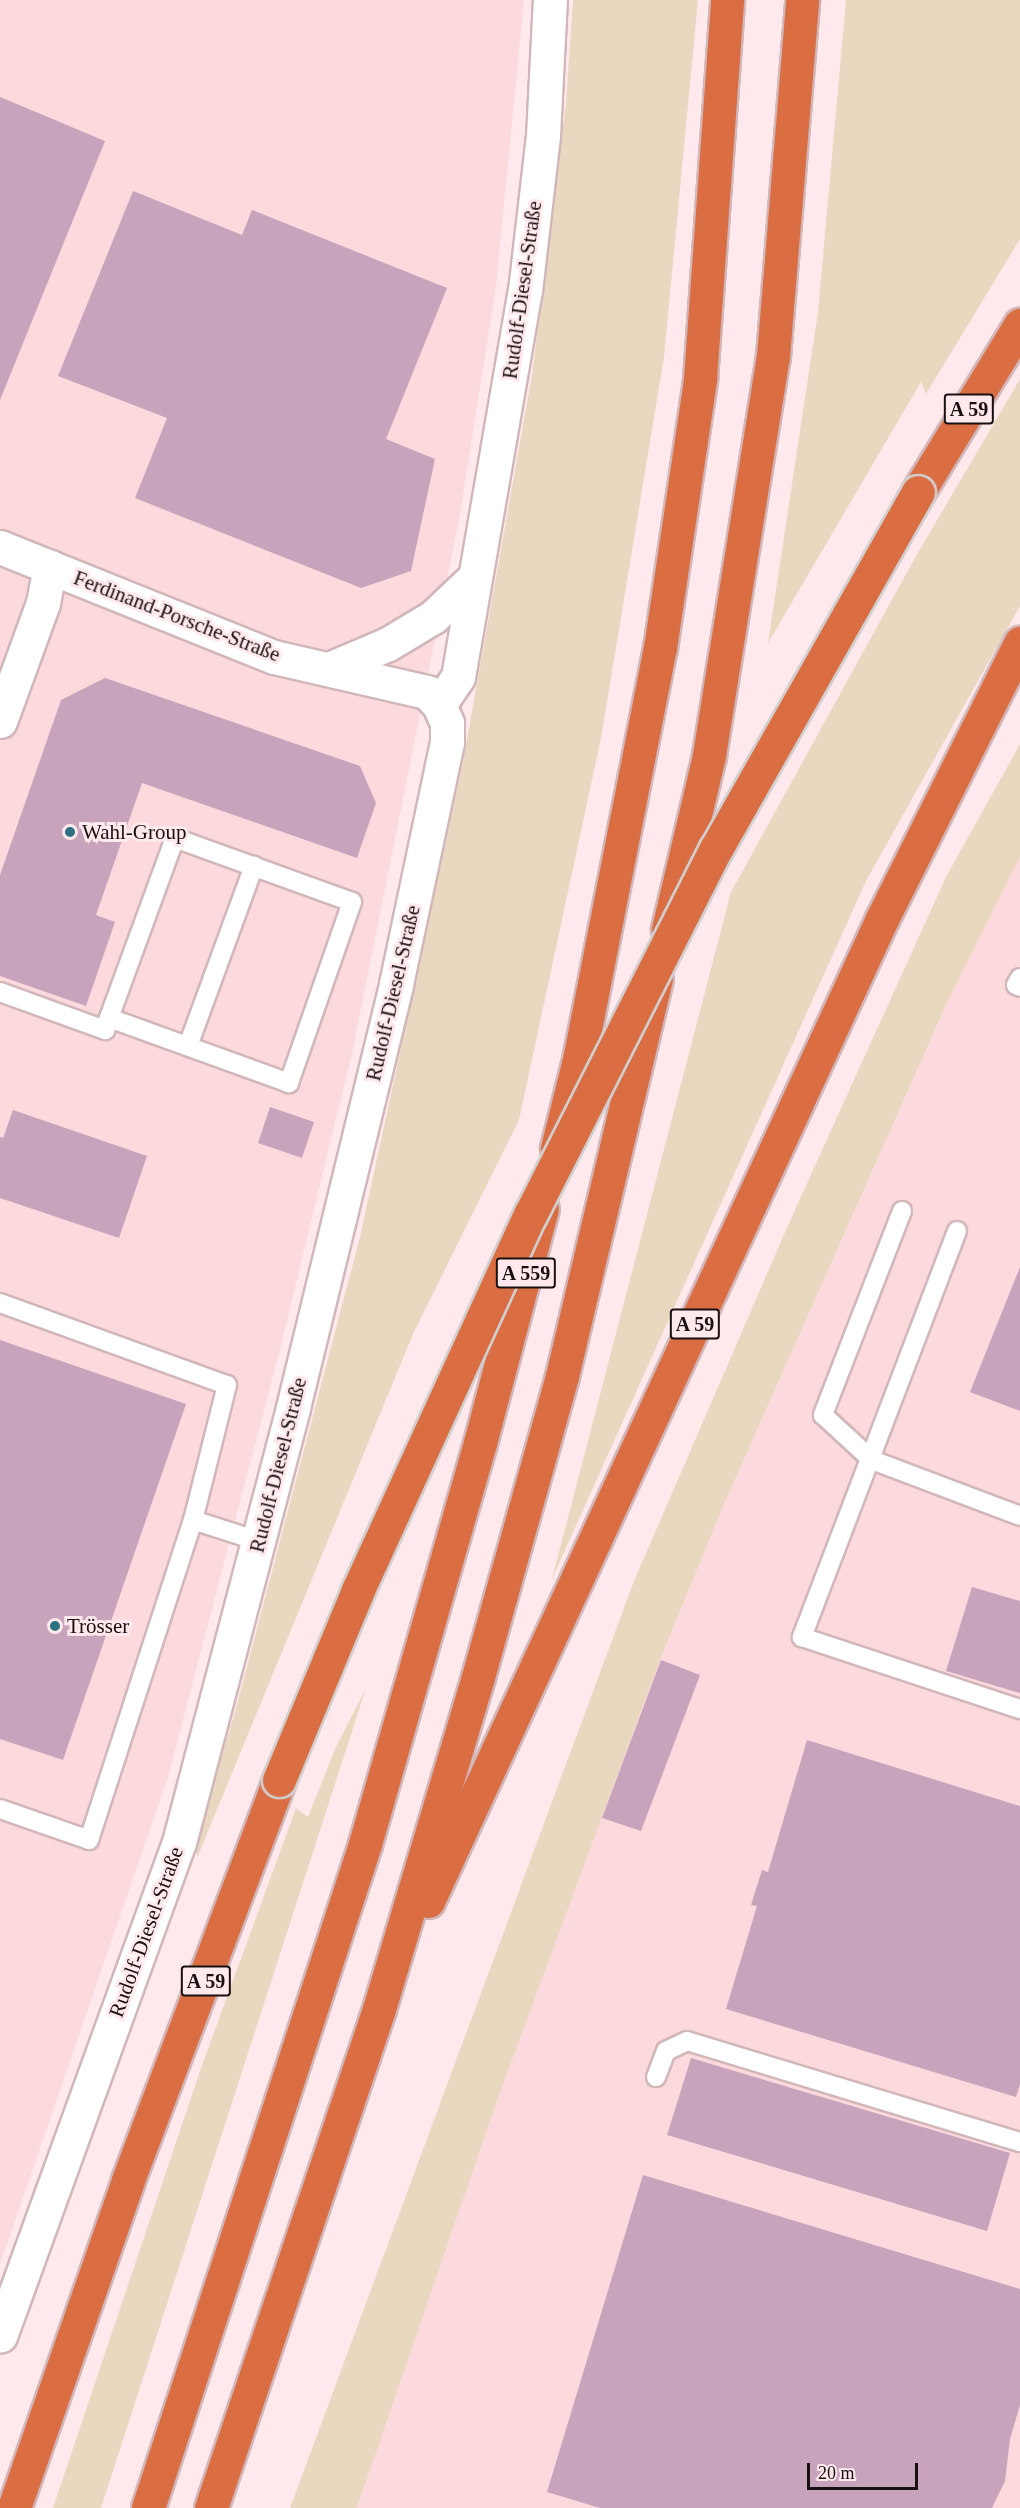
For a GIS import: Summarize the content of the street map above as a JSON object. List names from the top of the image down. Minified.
{"streets":{"highway":["A 59","A 559"],"street":["Rudolf-Diesel-Straße","Ferdinand-Porsche-Straße"]},"crossings":[["Rudolf-Diesel-Straße","Ferdinand-Porsche-Straße"],["A 59","A 559"]],"places":["Wahl-Group","Trösser"],"scale_bar":"20 m"}
